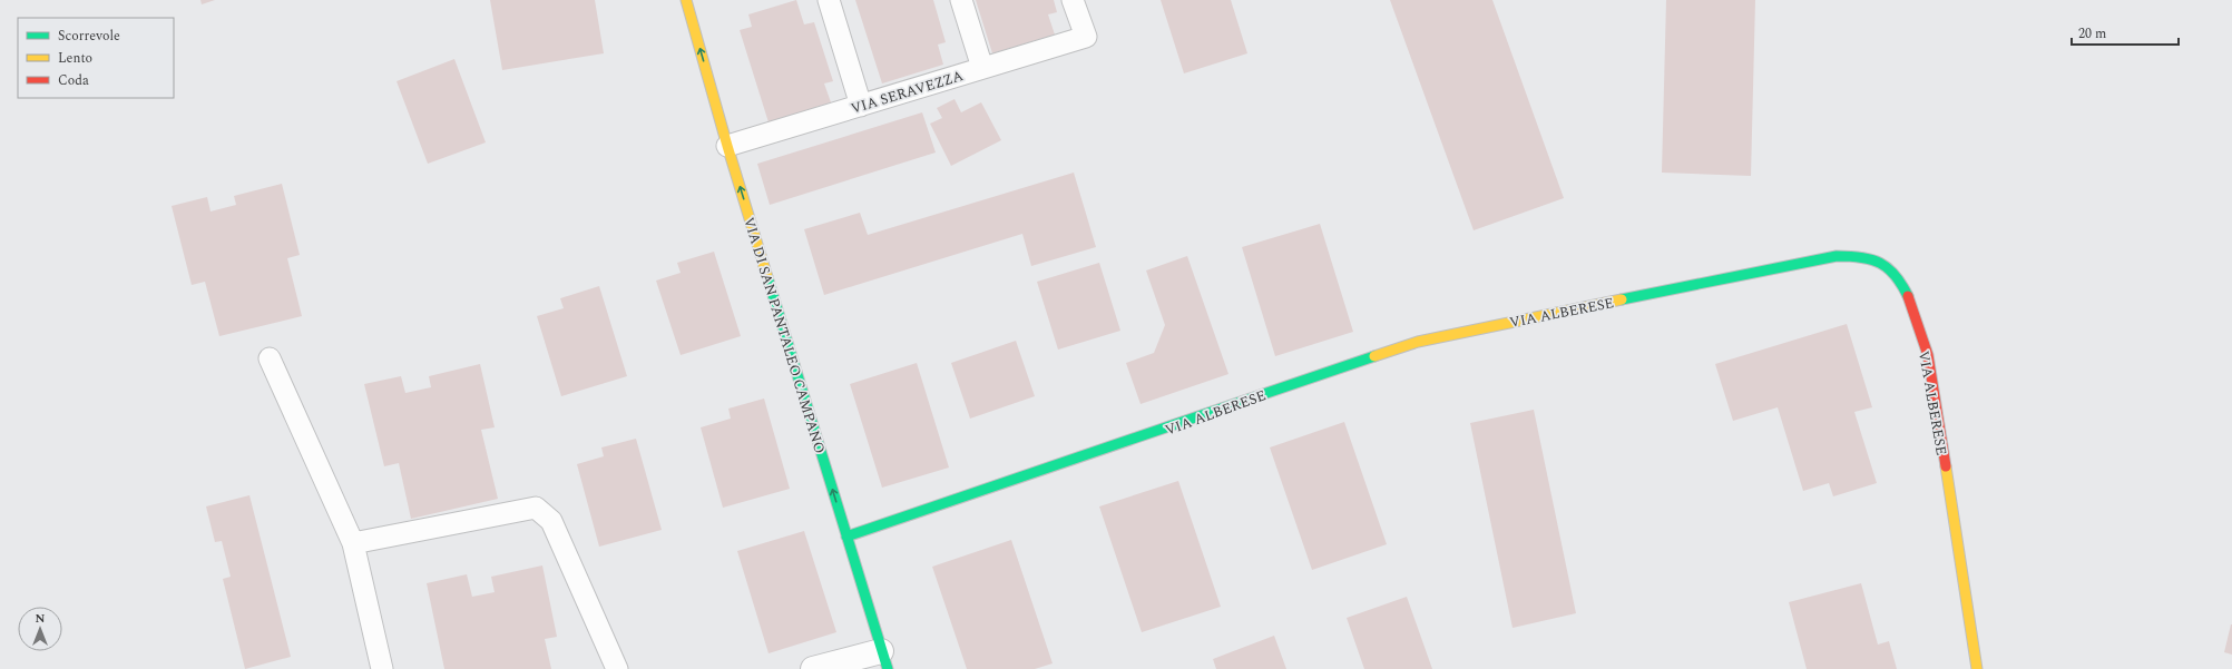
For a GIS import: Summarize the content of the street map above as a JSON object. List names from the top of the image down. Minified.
{"streets":{"street":["VIA ALBERESE","VIA DI SAN PANTALEO CAMPANO"],"lane":["VIA SERAVEZZA"]},"crossings":[["VIA SERAVEZZA","VIA DI SAN PANTALEO CAMPANO"],["VIA ALBERESE","VIA DI SAN PANTALEO CAMPANO"]],"one_way":["VIA DI SAN PANTALEO CAMPANO"],"legend":["Scorrevole","Lento","Coda"],"scale_bar":"20 m","north":"top"}
